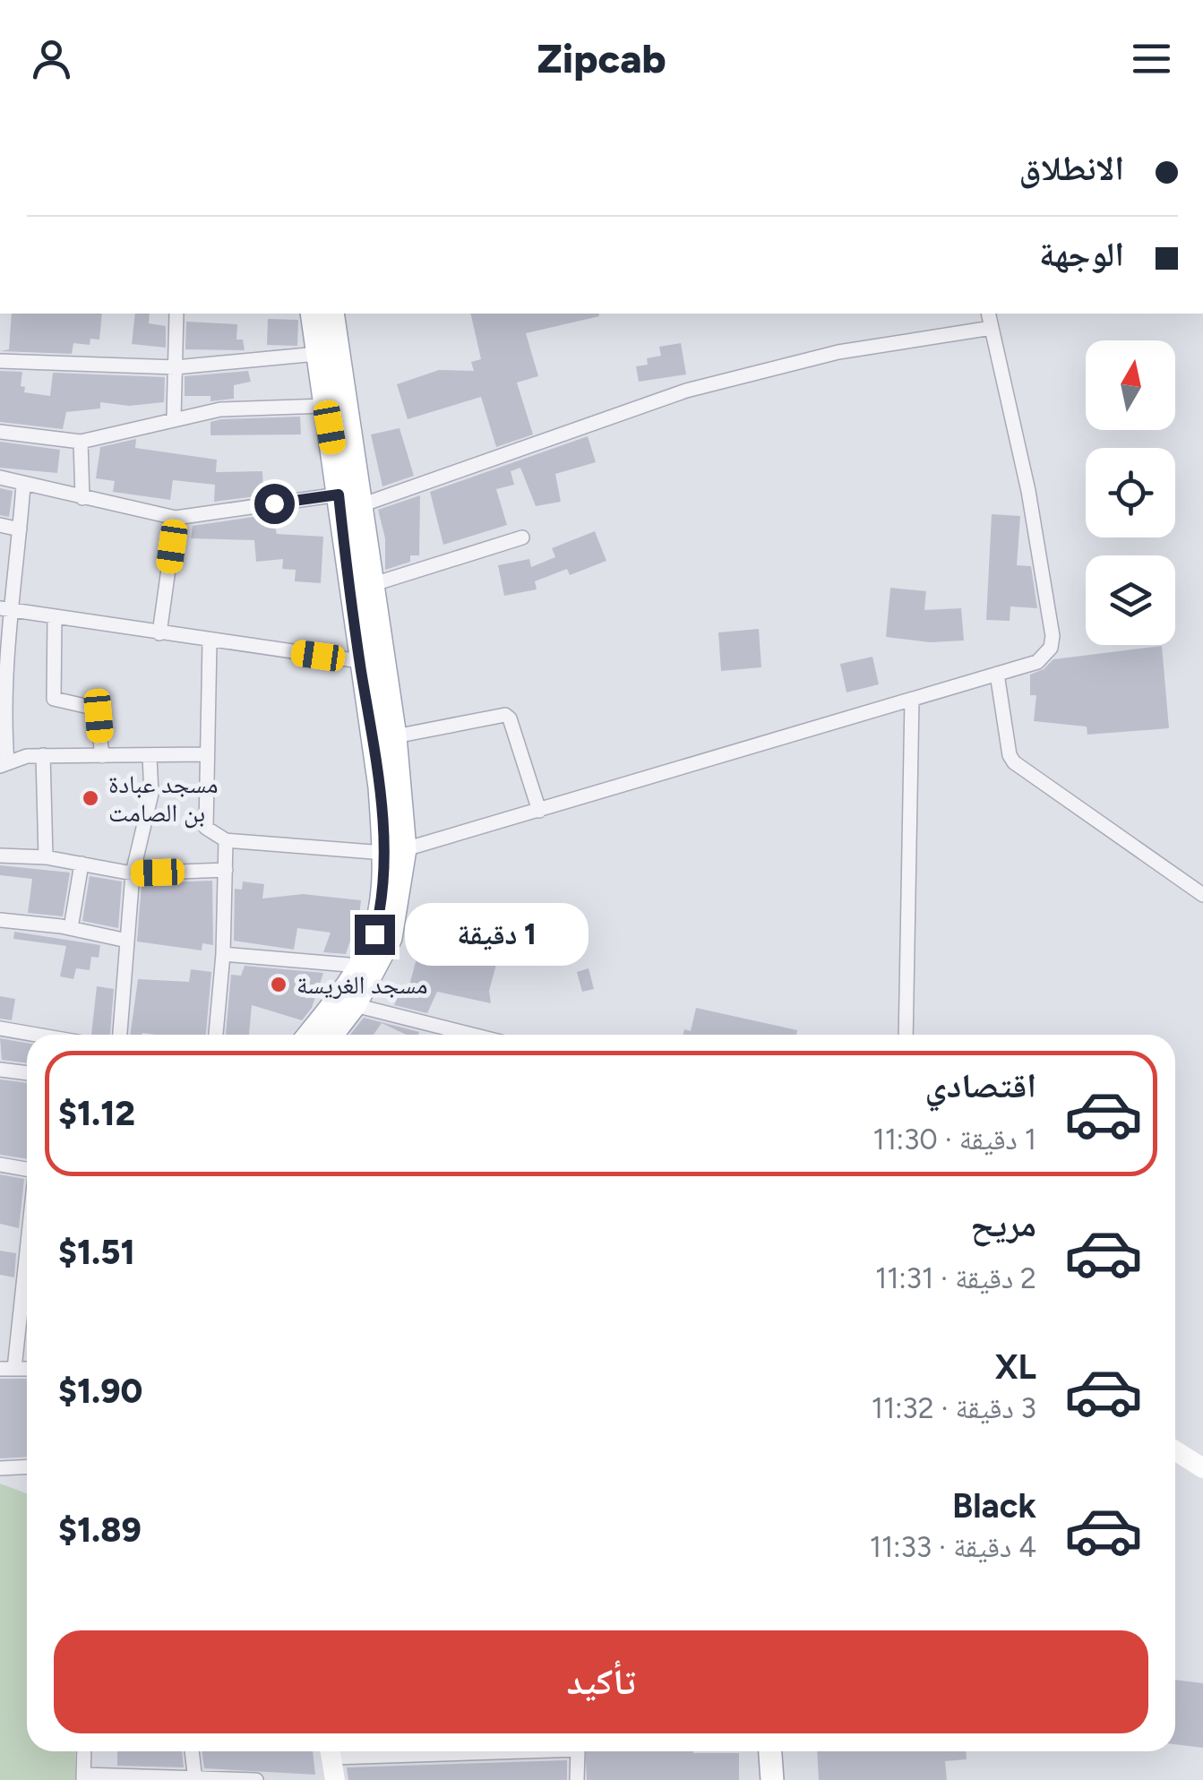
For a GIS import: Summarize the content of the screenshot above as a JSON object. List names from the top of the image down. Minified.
{"places":["مسجد عبادة بن الصامت","مسجد الغريسة"],"north":"top","page":{"header":"Zipcab","banner":["الانطلاق","الوجهة"],"bubble":"1 دقيقة","list":[{"name":"اقتصادي","note":"1 دقيقة · 11:30","value":"$1.12"},{"name":"مريح","note":"2 دقيقة · 11:31","value":"$1.51"},{"name":"XL","note":"3 دقيقة · 11:32","value":"$1.90"},{"name":"Black","note":"4 دقيقة · 11:33","value":"$1.89"}],"buttons":"تأكيد"}}
